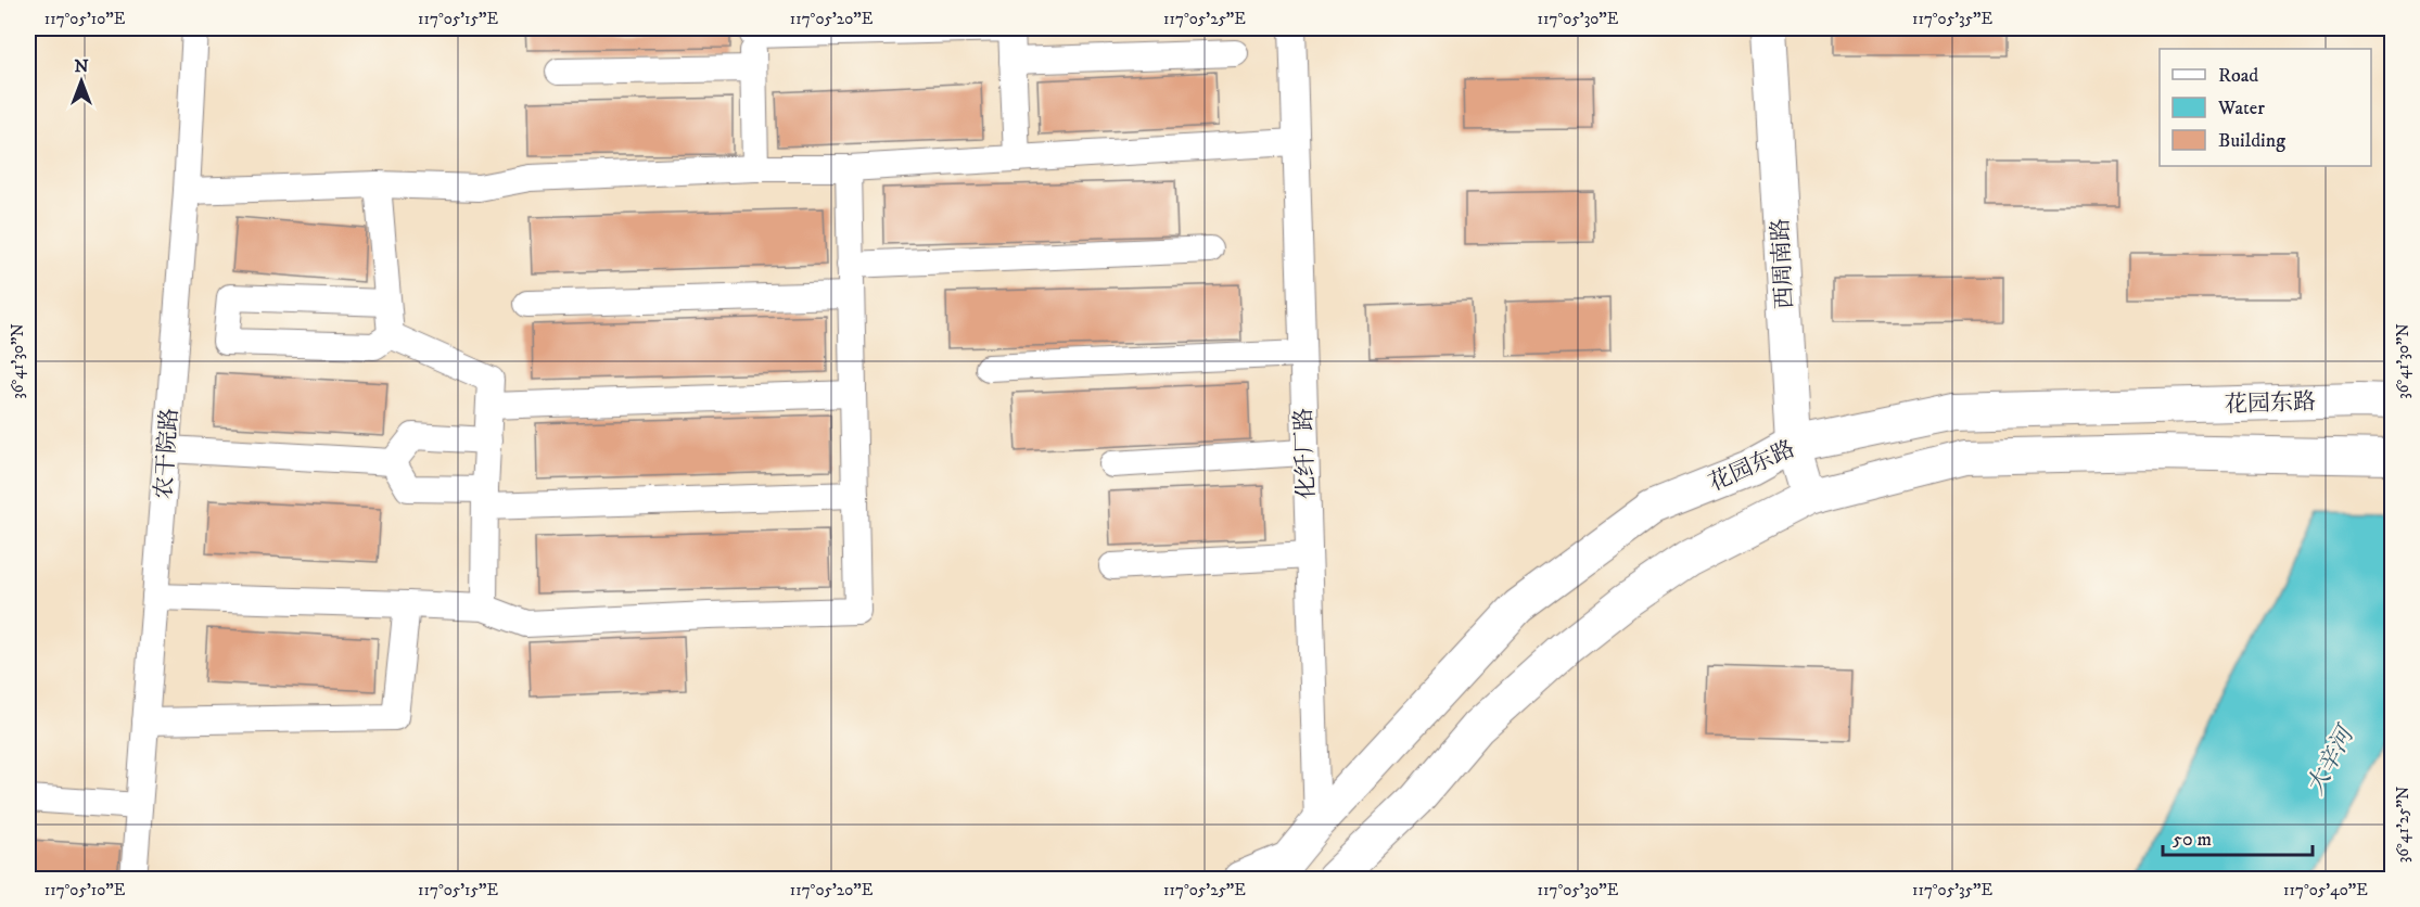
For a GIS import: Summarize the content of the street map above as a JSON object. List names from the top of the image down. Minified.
{"streets":{"main road":["西周南路","花园东路","化纤厂路"],"street":["农干院路"]},"crossings":[["西周南路","花园东路"],["花园东路","化纤厂路"]],"water":["大辛河"],"legend":["Road","Water","Building"],"scale_bar":"50 m","north":"top","coordinates":["117°05'10\"E","117°05'15\"E","117°05'20\"E","117°05'25\"E","117°05'30\"E","117°05'35\"E","36°41'30\"N","36°41'25\"N","117°05'40\"E"]}
